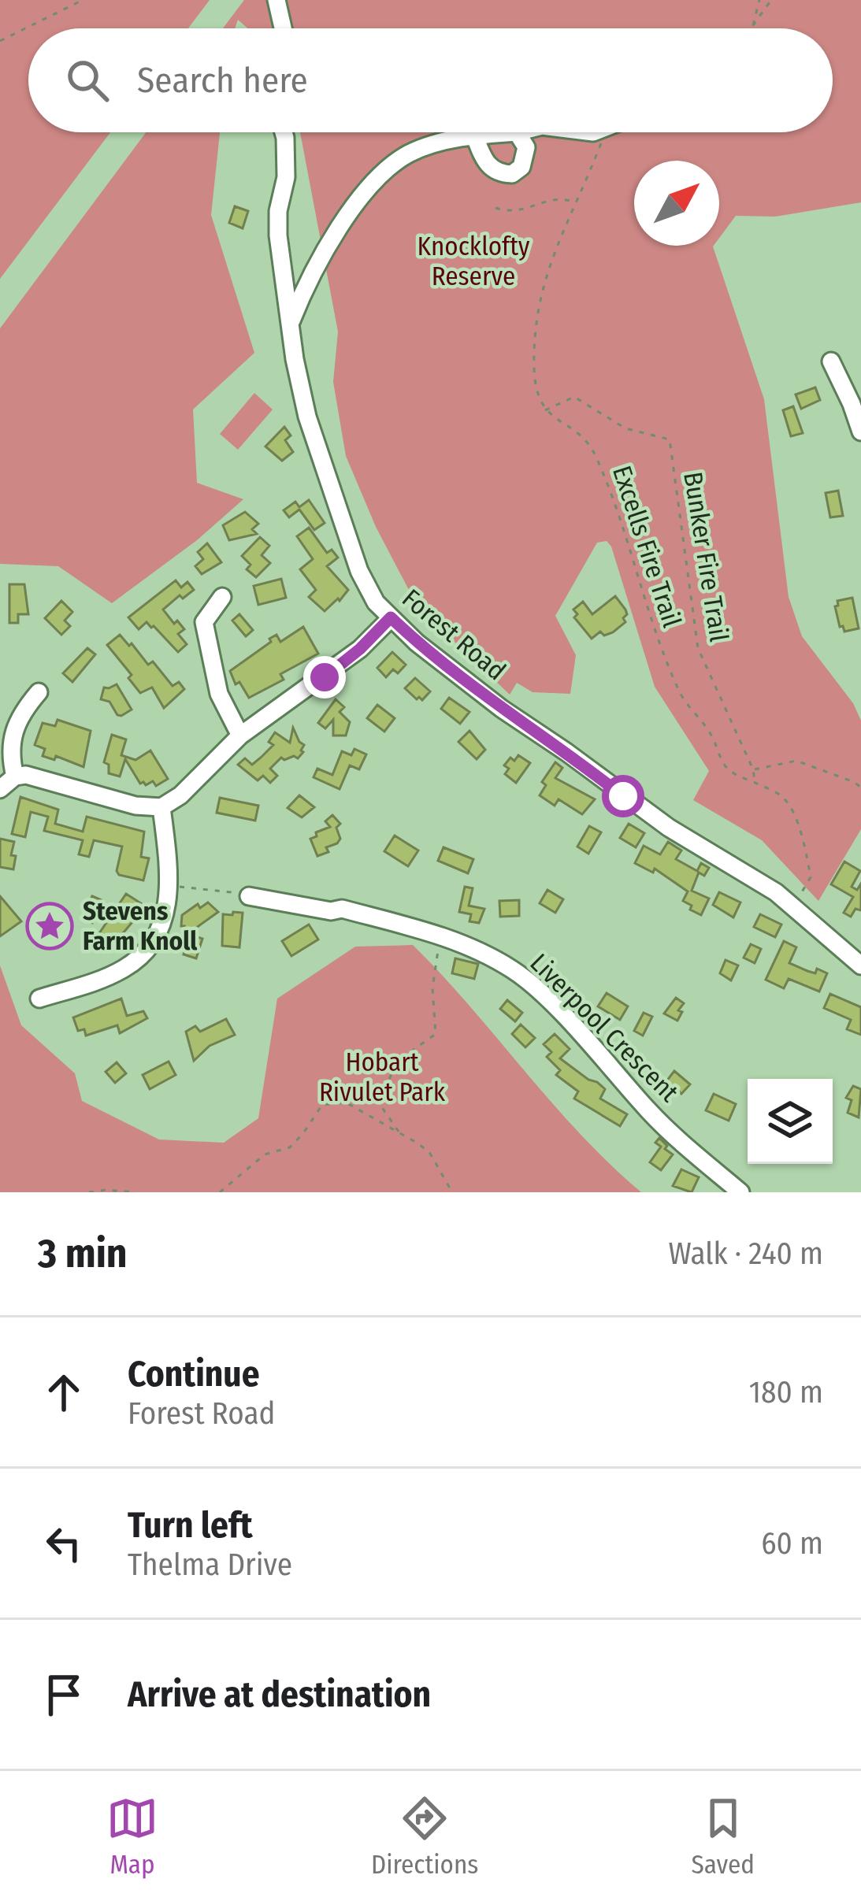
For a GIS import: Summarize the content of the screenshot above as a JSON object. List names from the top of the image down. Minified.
{"streets":{"street":["Forest Road","Liverpool Crescent"],"path":["Excells Fire Trail","Bunker Fire Trail"]},"crossings":[["Excells Fire Trail","Bunker Fire Trail"],["Excells Fire Trail","Forest Road"]],"parks":["Knocklofty Reserve","Hobart Rivulet Park"],"places":{"place":["Stevens Farm Knoll"]},"north":"top right","page":{"search":"Search here","heading":["3 min","Walk · 240 m"],"list":[["Continue","Forest Road","180 m"],["Turn left","Thelma Drive","60 m"],"Arrive at destination"],"nav":["Map","Directions","Saved"]}}
